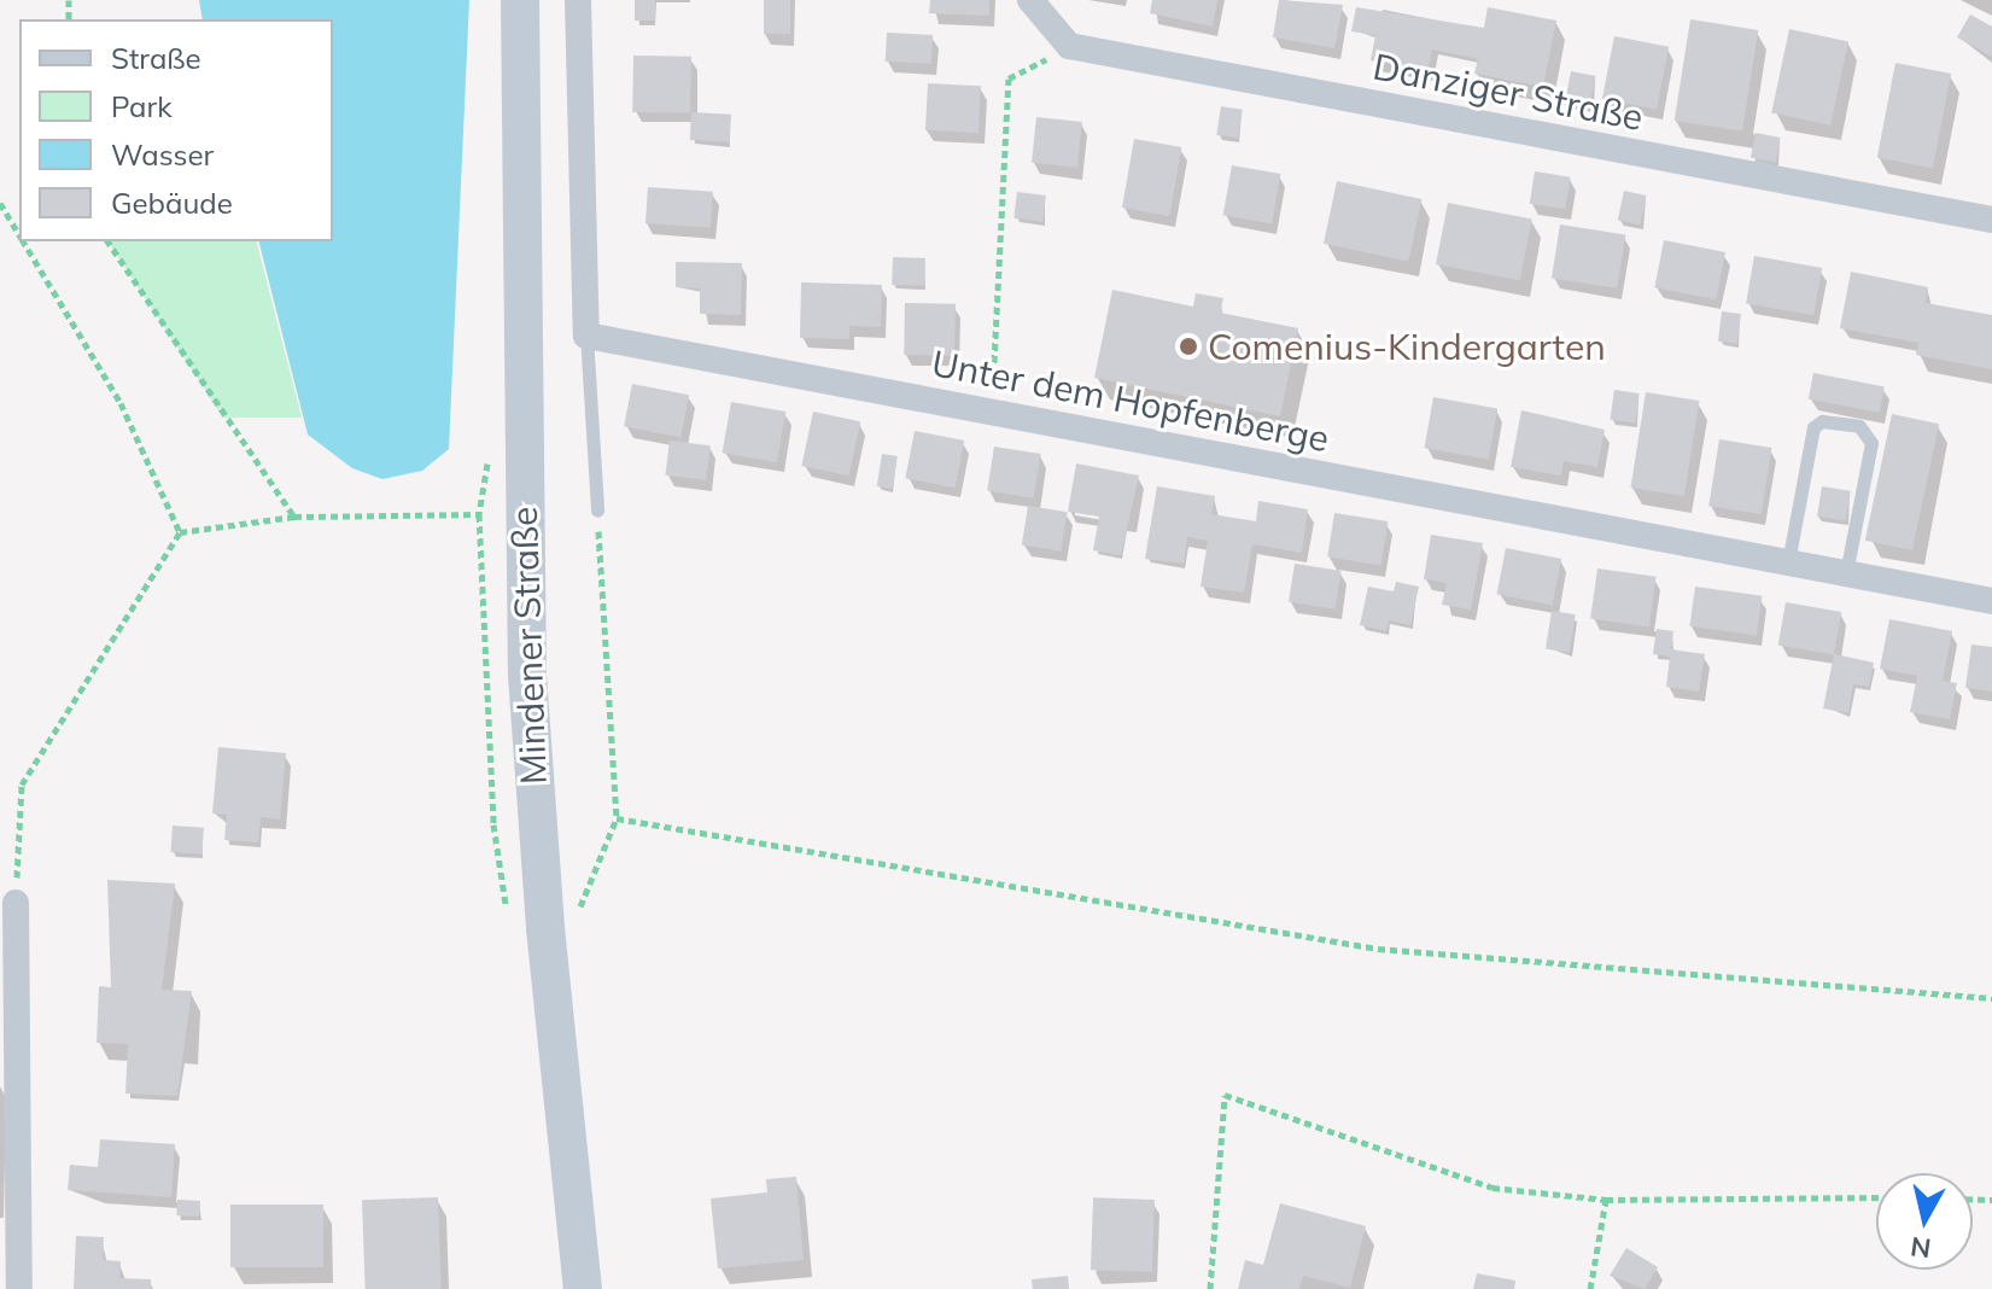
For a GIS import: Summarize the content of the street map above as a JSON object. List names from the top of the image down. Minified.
{"streets":{"main road":["Mindener Straße"],"street":["Danziger Straße","Unter dem Hopfenberge"]},"places":["Comenius-Kindergarten"],"legend":["Straße","Park","Wasser","Gebäude"],"north":"bottom"}
